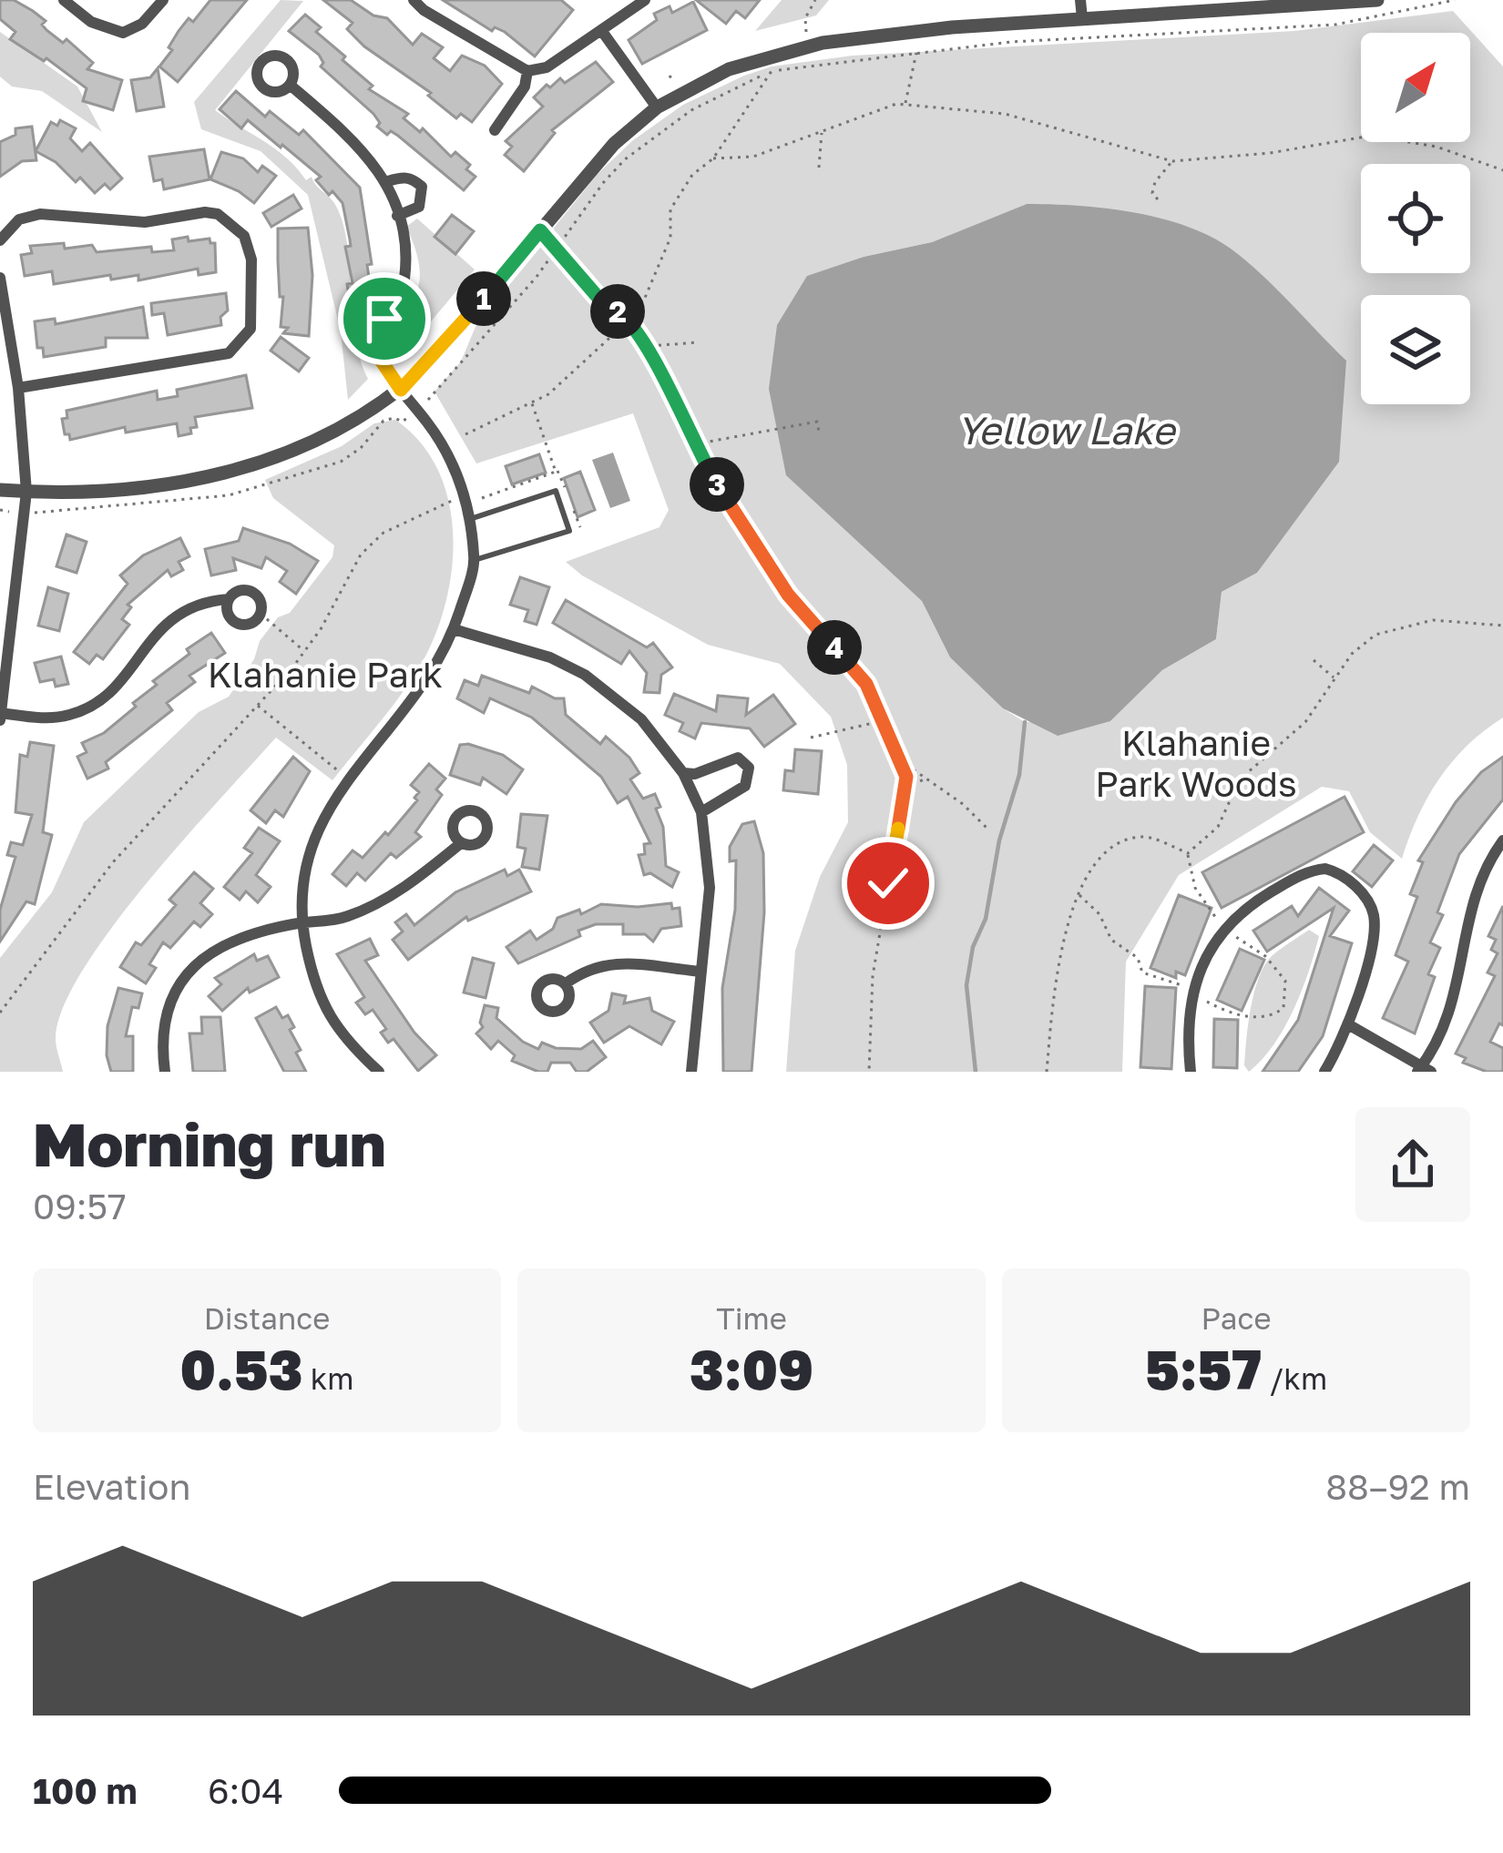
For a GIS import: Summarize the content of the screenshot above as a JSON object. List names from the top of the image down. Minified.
{"water":["Yellow Lake"],"parks":["Klahanie Park","Klahanie Park Woods"],"north":"top right","page":{"pins":["1","2","3","4"],"heading":["Morning run","09:57"],"stats":[["Distance","0.53 km"],["Time","3:09"],["Pace","5:57 /km"]],"chart":["Elevation","88–92 m"],"list":[{"name":"100 m","note":"6:04"}]}}
